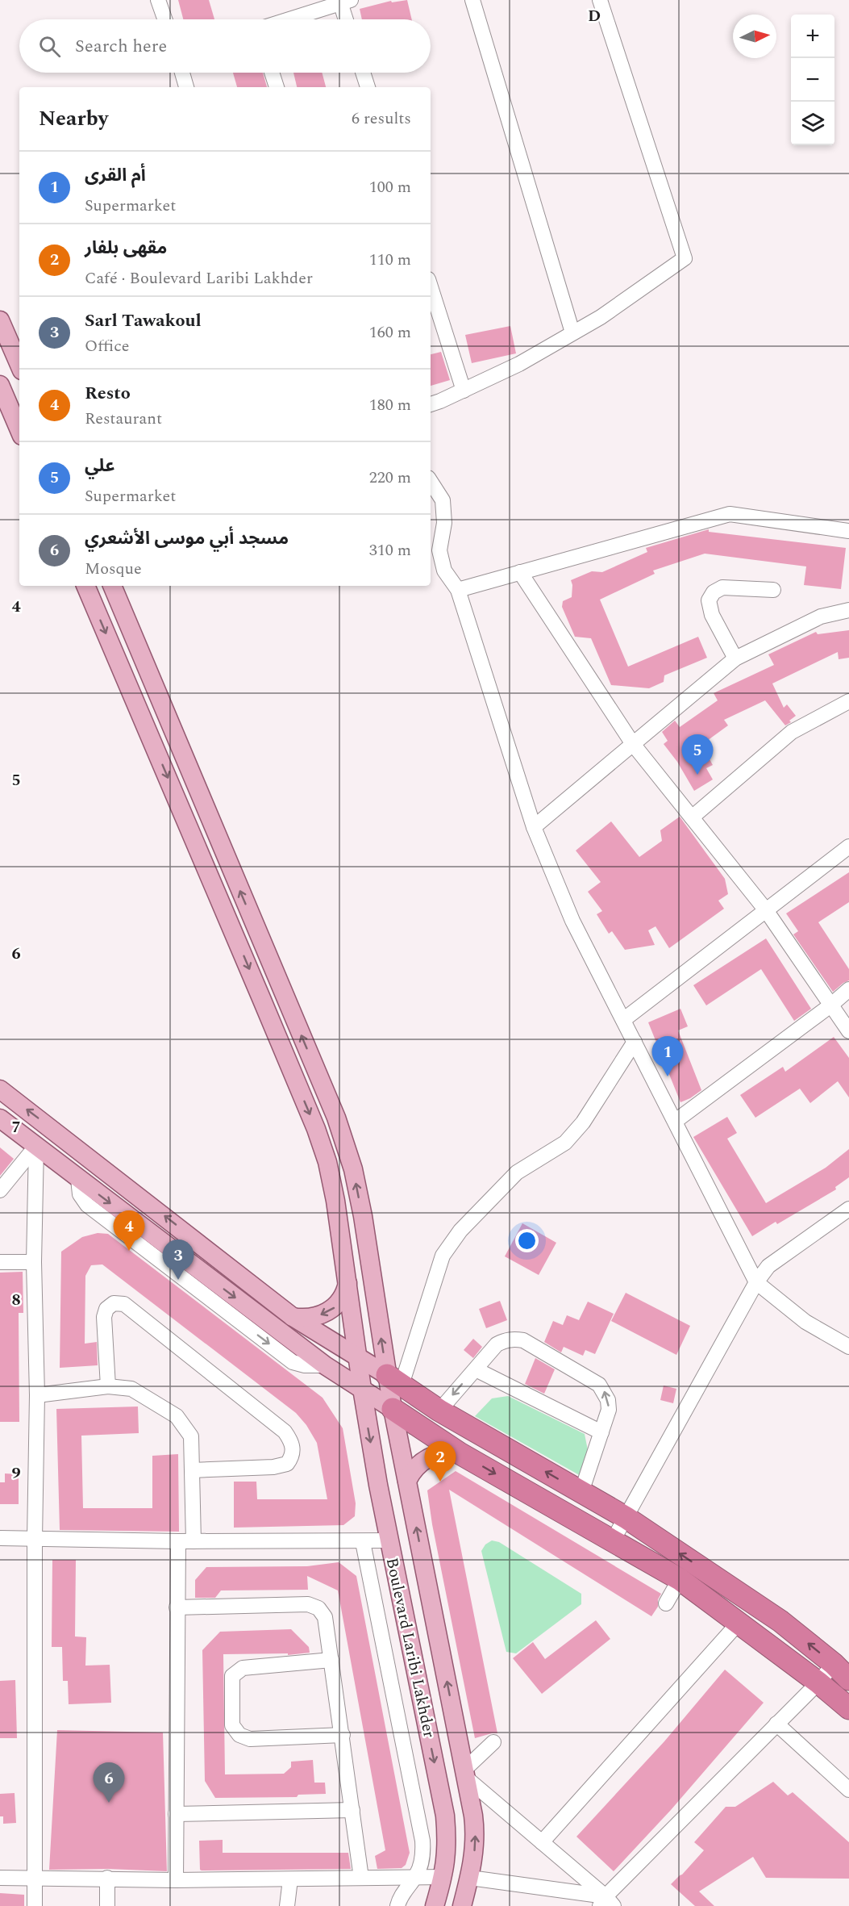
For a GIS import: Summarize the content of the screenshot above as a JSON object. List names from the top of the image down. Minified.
{"streets":{"main road":["Boulevard Laribi Lakhder"]},"north":"right","page":{"map_buttons":["+","−"],"search":"Search here","heading":["Nearby","6 results"],"list":[{"mark":"1","name":"أم القرى","note":"Supermarket","value":"100 m"},{"mark":"2","name":"مقهى بلفار","note":"Café · Boulevard Laribi Lakhder","value":"110 m"},{"mark":"3","name":"Sarl Tawakoul","note":"Office","value":"160 m"},{"mark":"4","name":"Resto","note":"Restaurant","value":"180 m"},{"mark":"5","name":"علي","note":"Supermarket","value":"220 m"},{"mark":"6","name":"مسجد أبي موسى الأشعري","note":"Mosque","value":"310 m"}],"pins":["5","1","4","3","2","6"]},"grid":{"columns":["D"],"rows":["4","5","6","7","8","9"]}}
